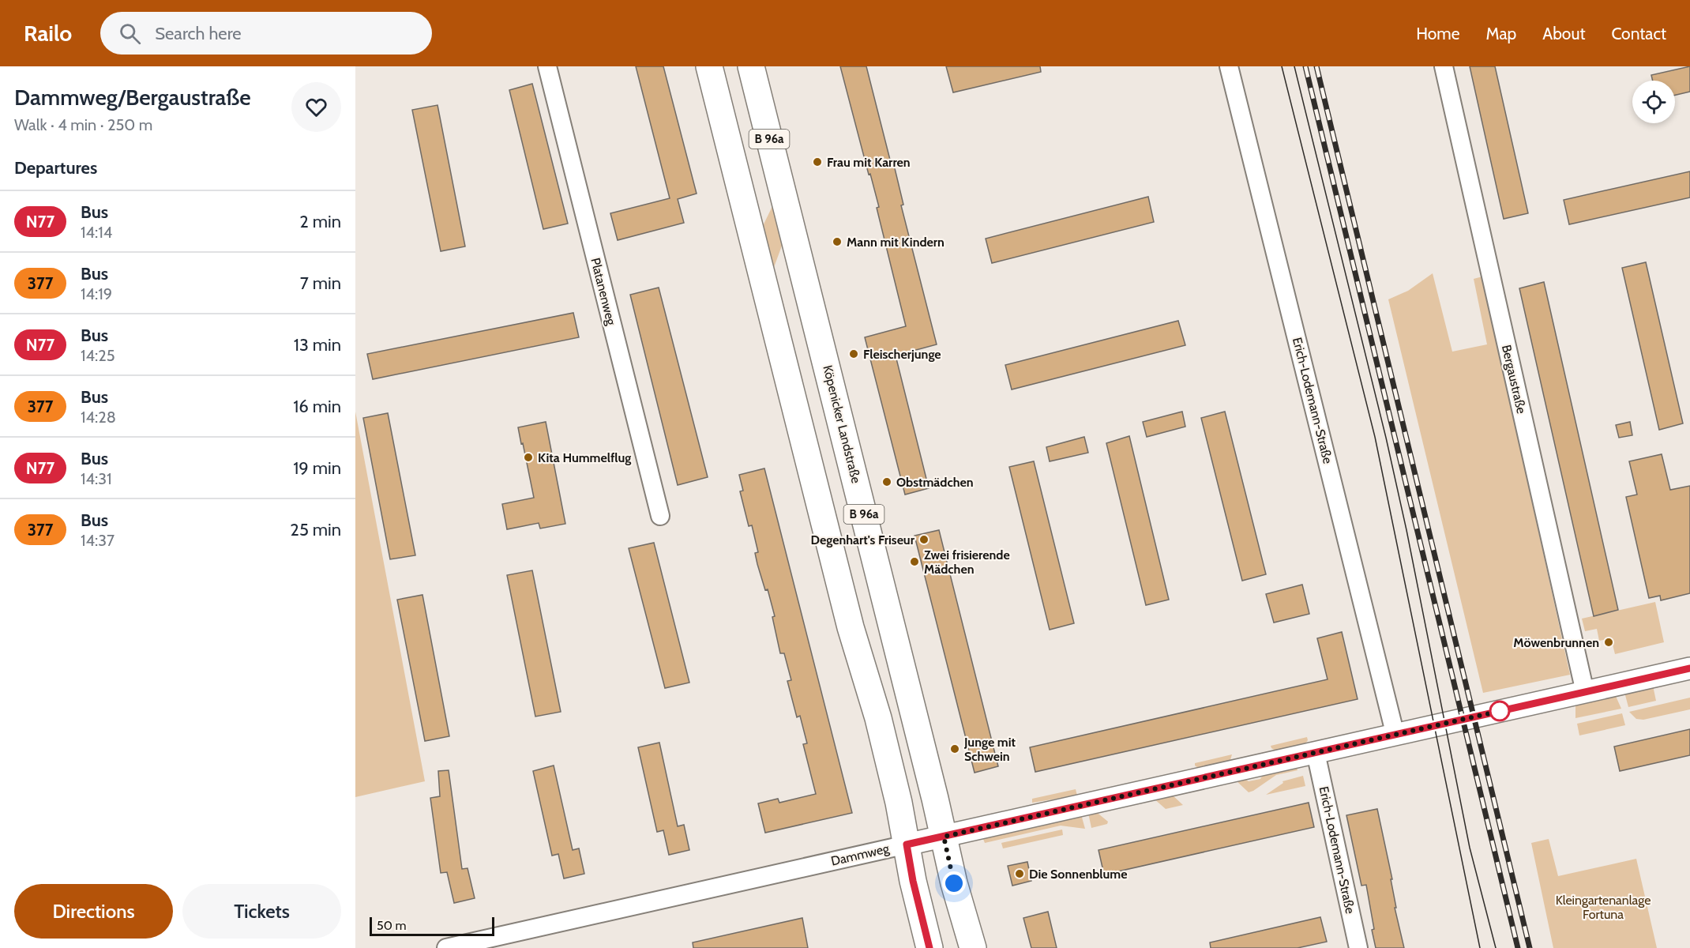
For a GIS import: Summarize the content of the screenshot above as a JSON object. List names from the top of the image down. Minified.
{"streets":{"main road":["B 96a","Köpenicker Landstraße"],"street":["Platanenweg","Bergaustraße","Erich-Lodemann-Straße","Dammweg"]},"crossings":[["B 96a","Dammweg"],["Bergaustraße","Dammweg"],["Erich-Lodemann-Straße","Dammweg"],["Köpenicker Landstraße","Dammweg"]],"parks":["Kleingartenanlage Fortuna"],"places":["Frau mit Karren","Mann mit Kindern","Fleischerjunge","Kita Hummelflug","Obstmädchen","Degenhart's Friseur","Zwei frisierende Mädchen","Möwenbrunnen","Junge mit Schwein","Die Sonnenblume"],"lines":["bus line N77"],"scale_bar":"50 m","page":{"header":"Railo","search":"Search here","nav":["Home","Map","About","Contact"],"heading":[["Dammweg/Bergaustraße","Walk · 4 min · 250 m"],"Departures"],"list":[{"mark":"N77","name":"Bus","note":"14:14","value":"2 min"},{"mark":"377","name":"Bus","note":"14:19","value":"7 min"},{"mark":"N77","name":"Bus","note":"14:25","value":"13 min"},{"mark":"377","name":"Bus","note":"14:28","value":"16 min"},{"mark":"N77","name":"Bus","note":"14:31","value":"19 min"},{"mark":"377","name":"Bus","note":"14:37","value":"25 min"}],"buttons":["Directions","Tickets"],"scale":"50 m"}}
